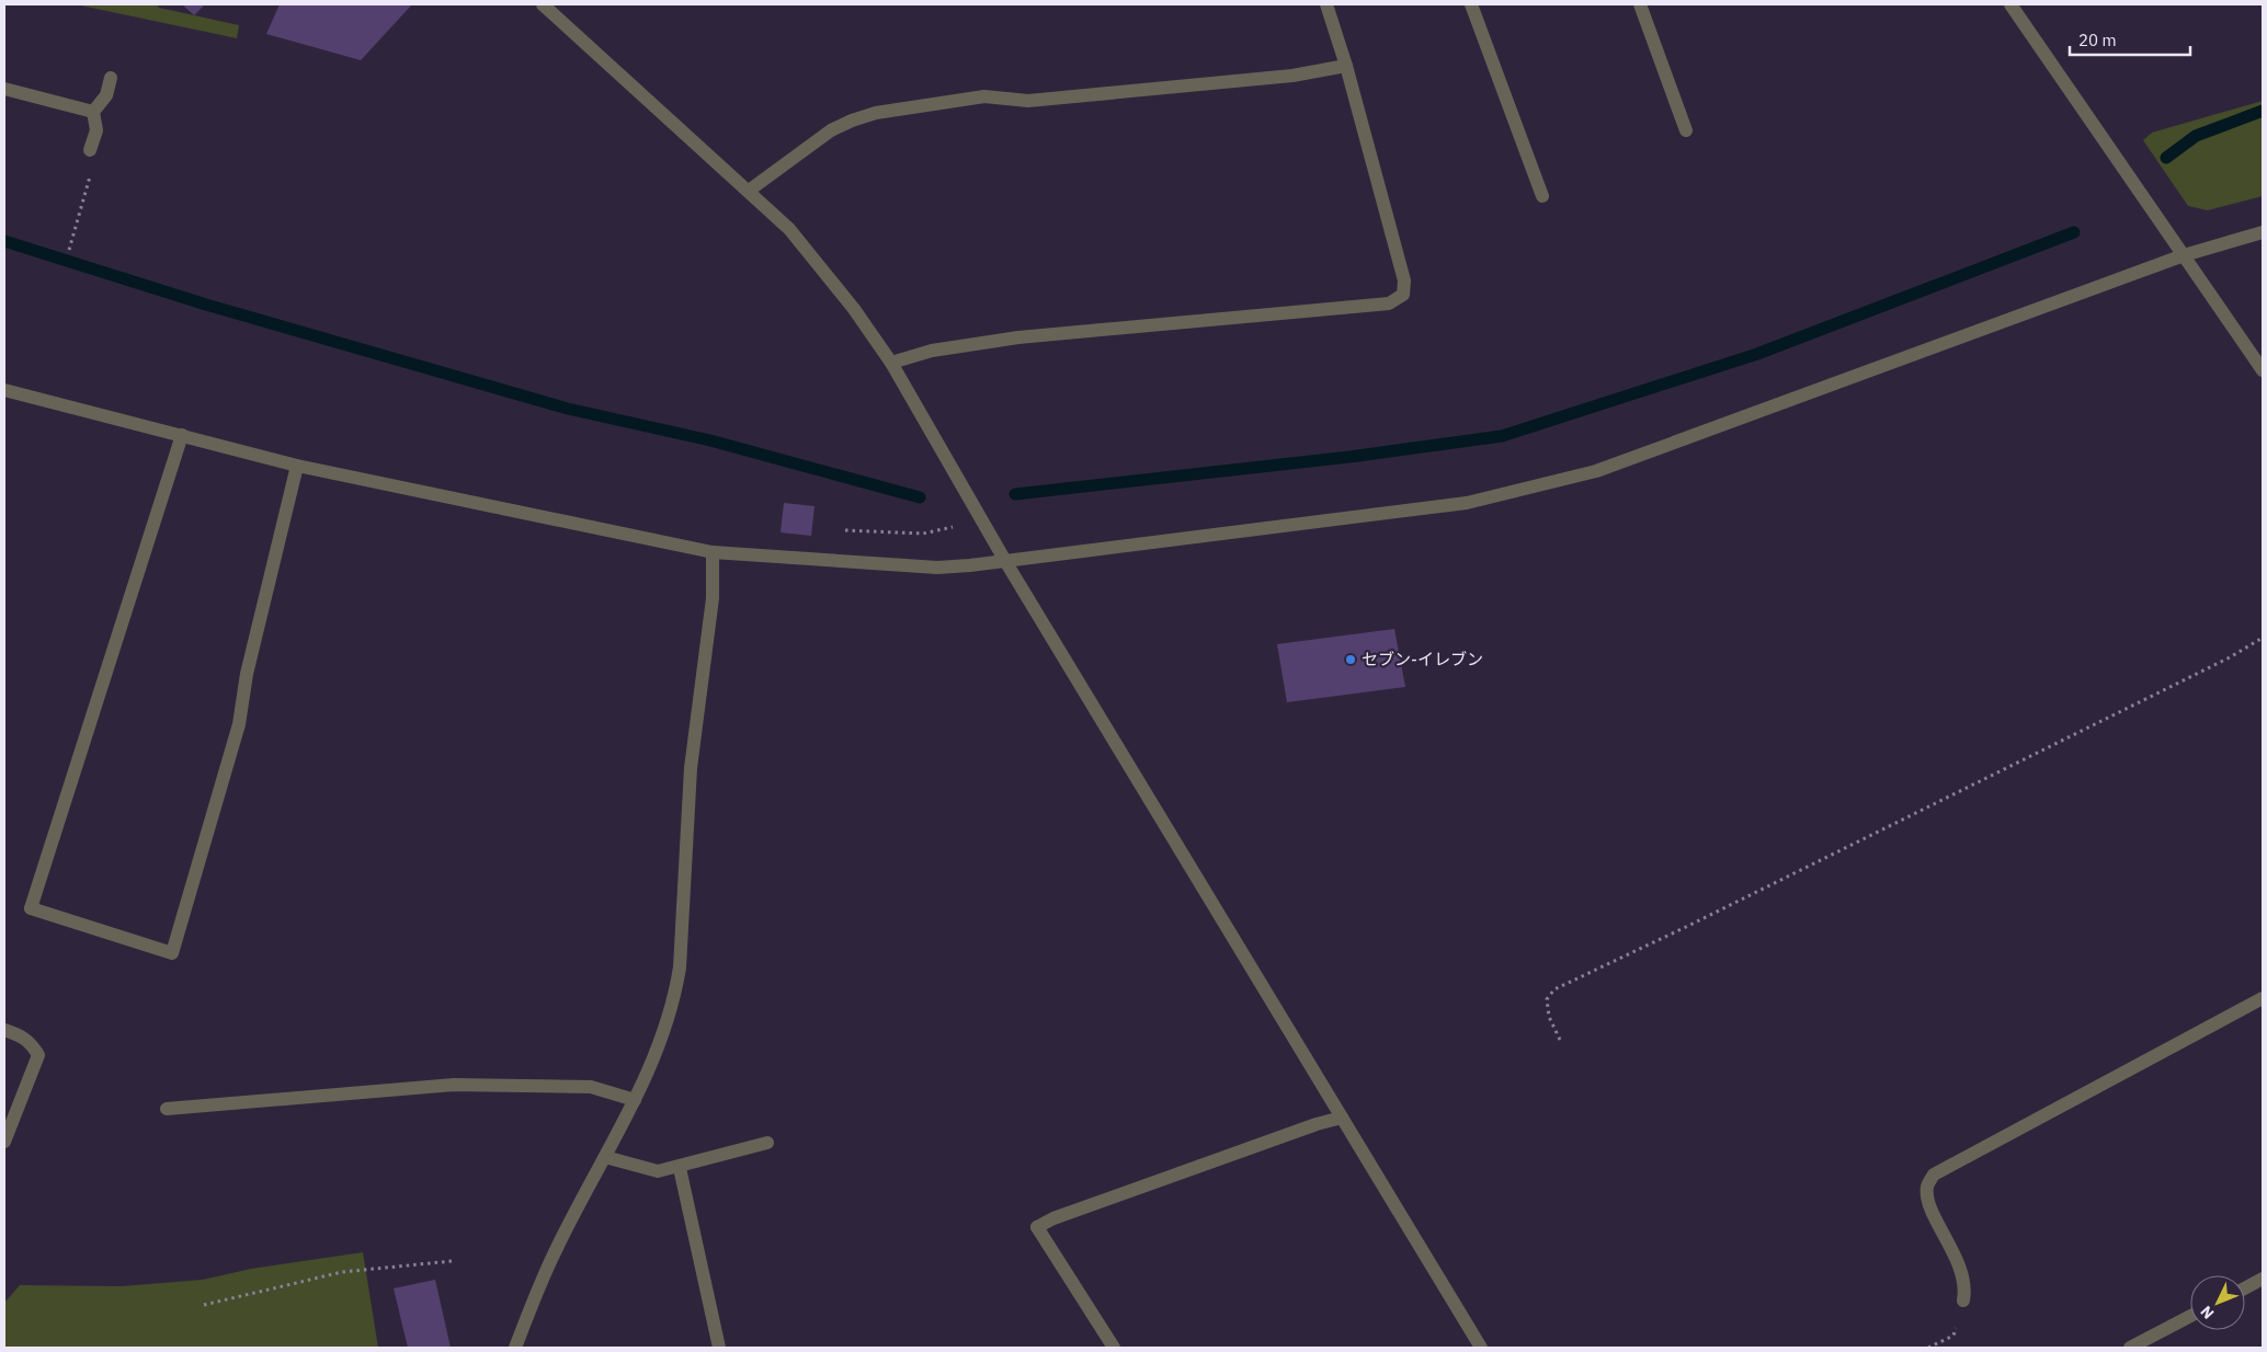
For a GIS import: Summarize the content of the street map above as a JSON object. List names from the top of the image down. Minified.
{"places":["セブン-イレブン"],"scale_bar":"20 m","north":"bottom left"}
